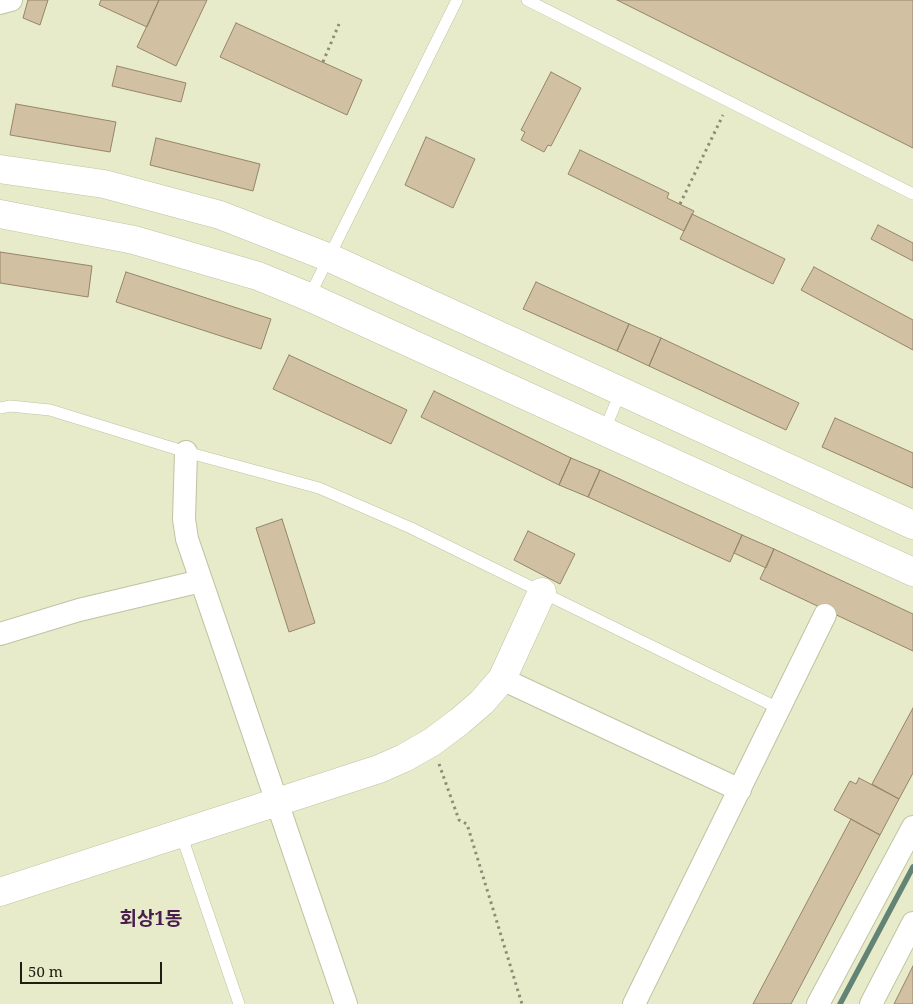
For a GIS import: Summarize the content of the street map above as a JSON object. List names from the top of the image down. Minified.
{"districts":["회상1동"],"scale_bar":"50 m"}
